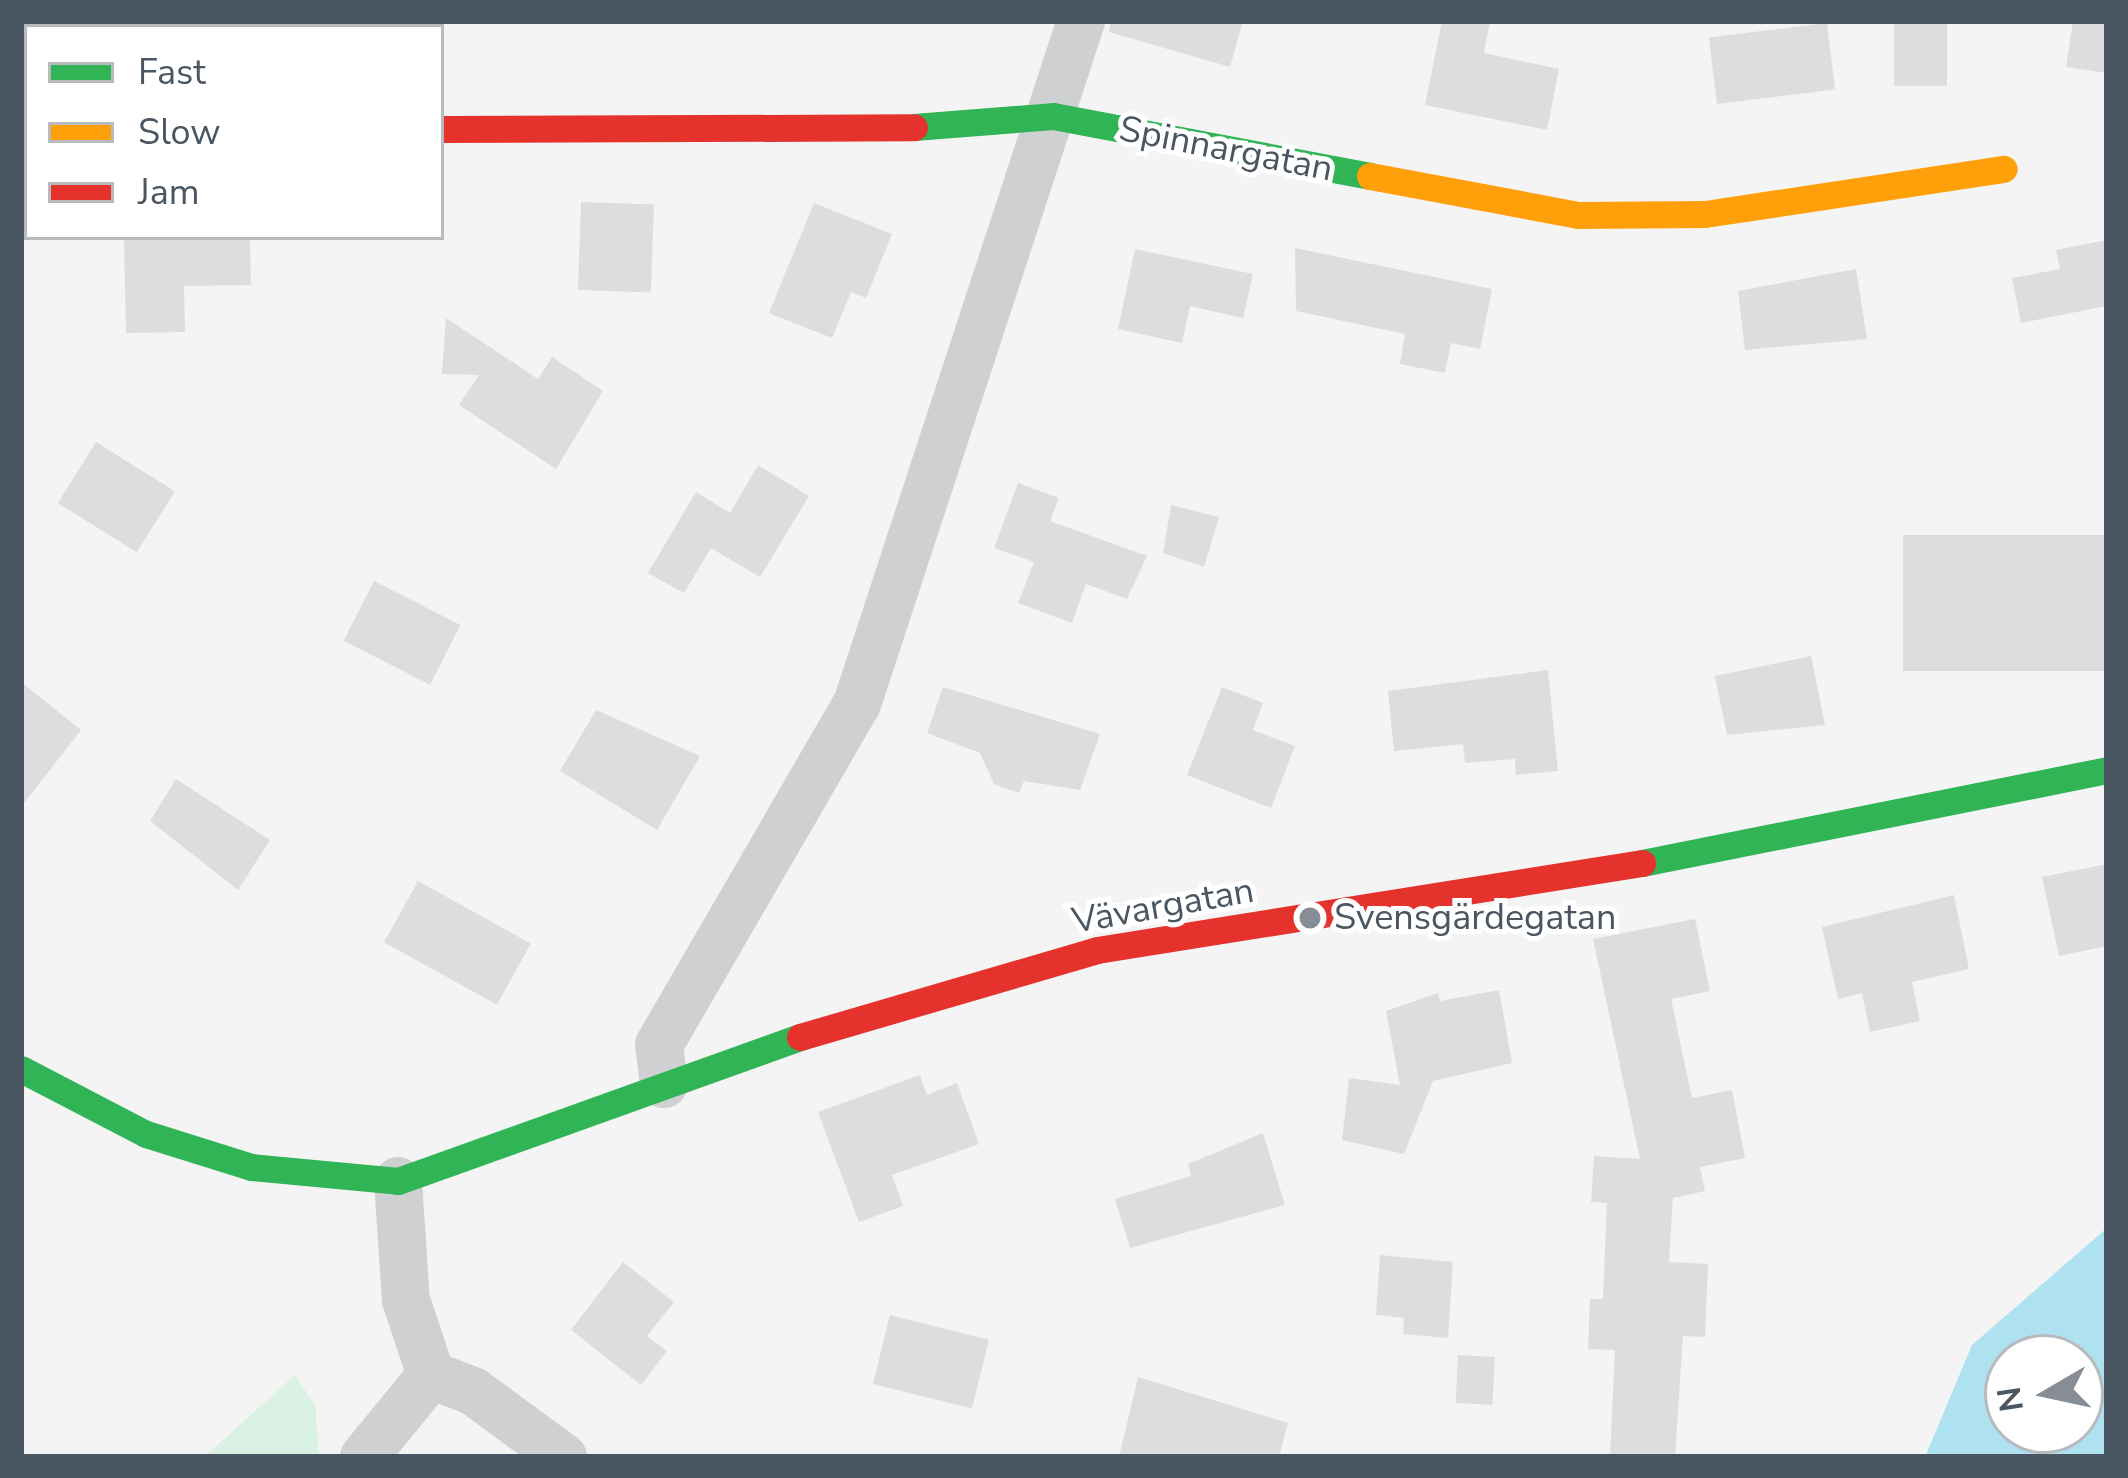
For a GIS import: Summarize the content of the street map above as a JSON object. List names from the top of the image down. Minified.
{"streets":{"street":["Spinnargatan","Vävargatan"]},"places":["Svensgärdegatan"],"legend":["Fast","Slow","Jam"],"north":"left"}
